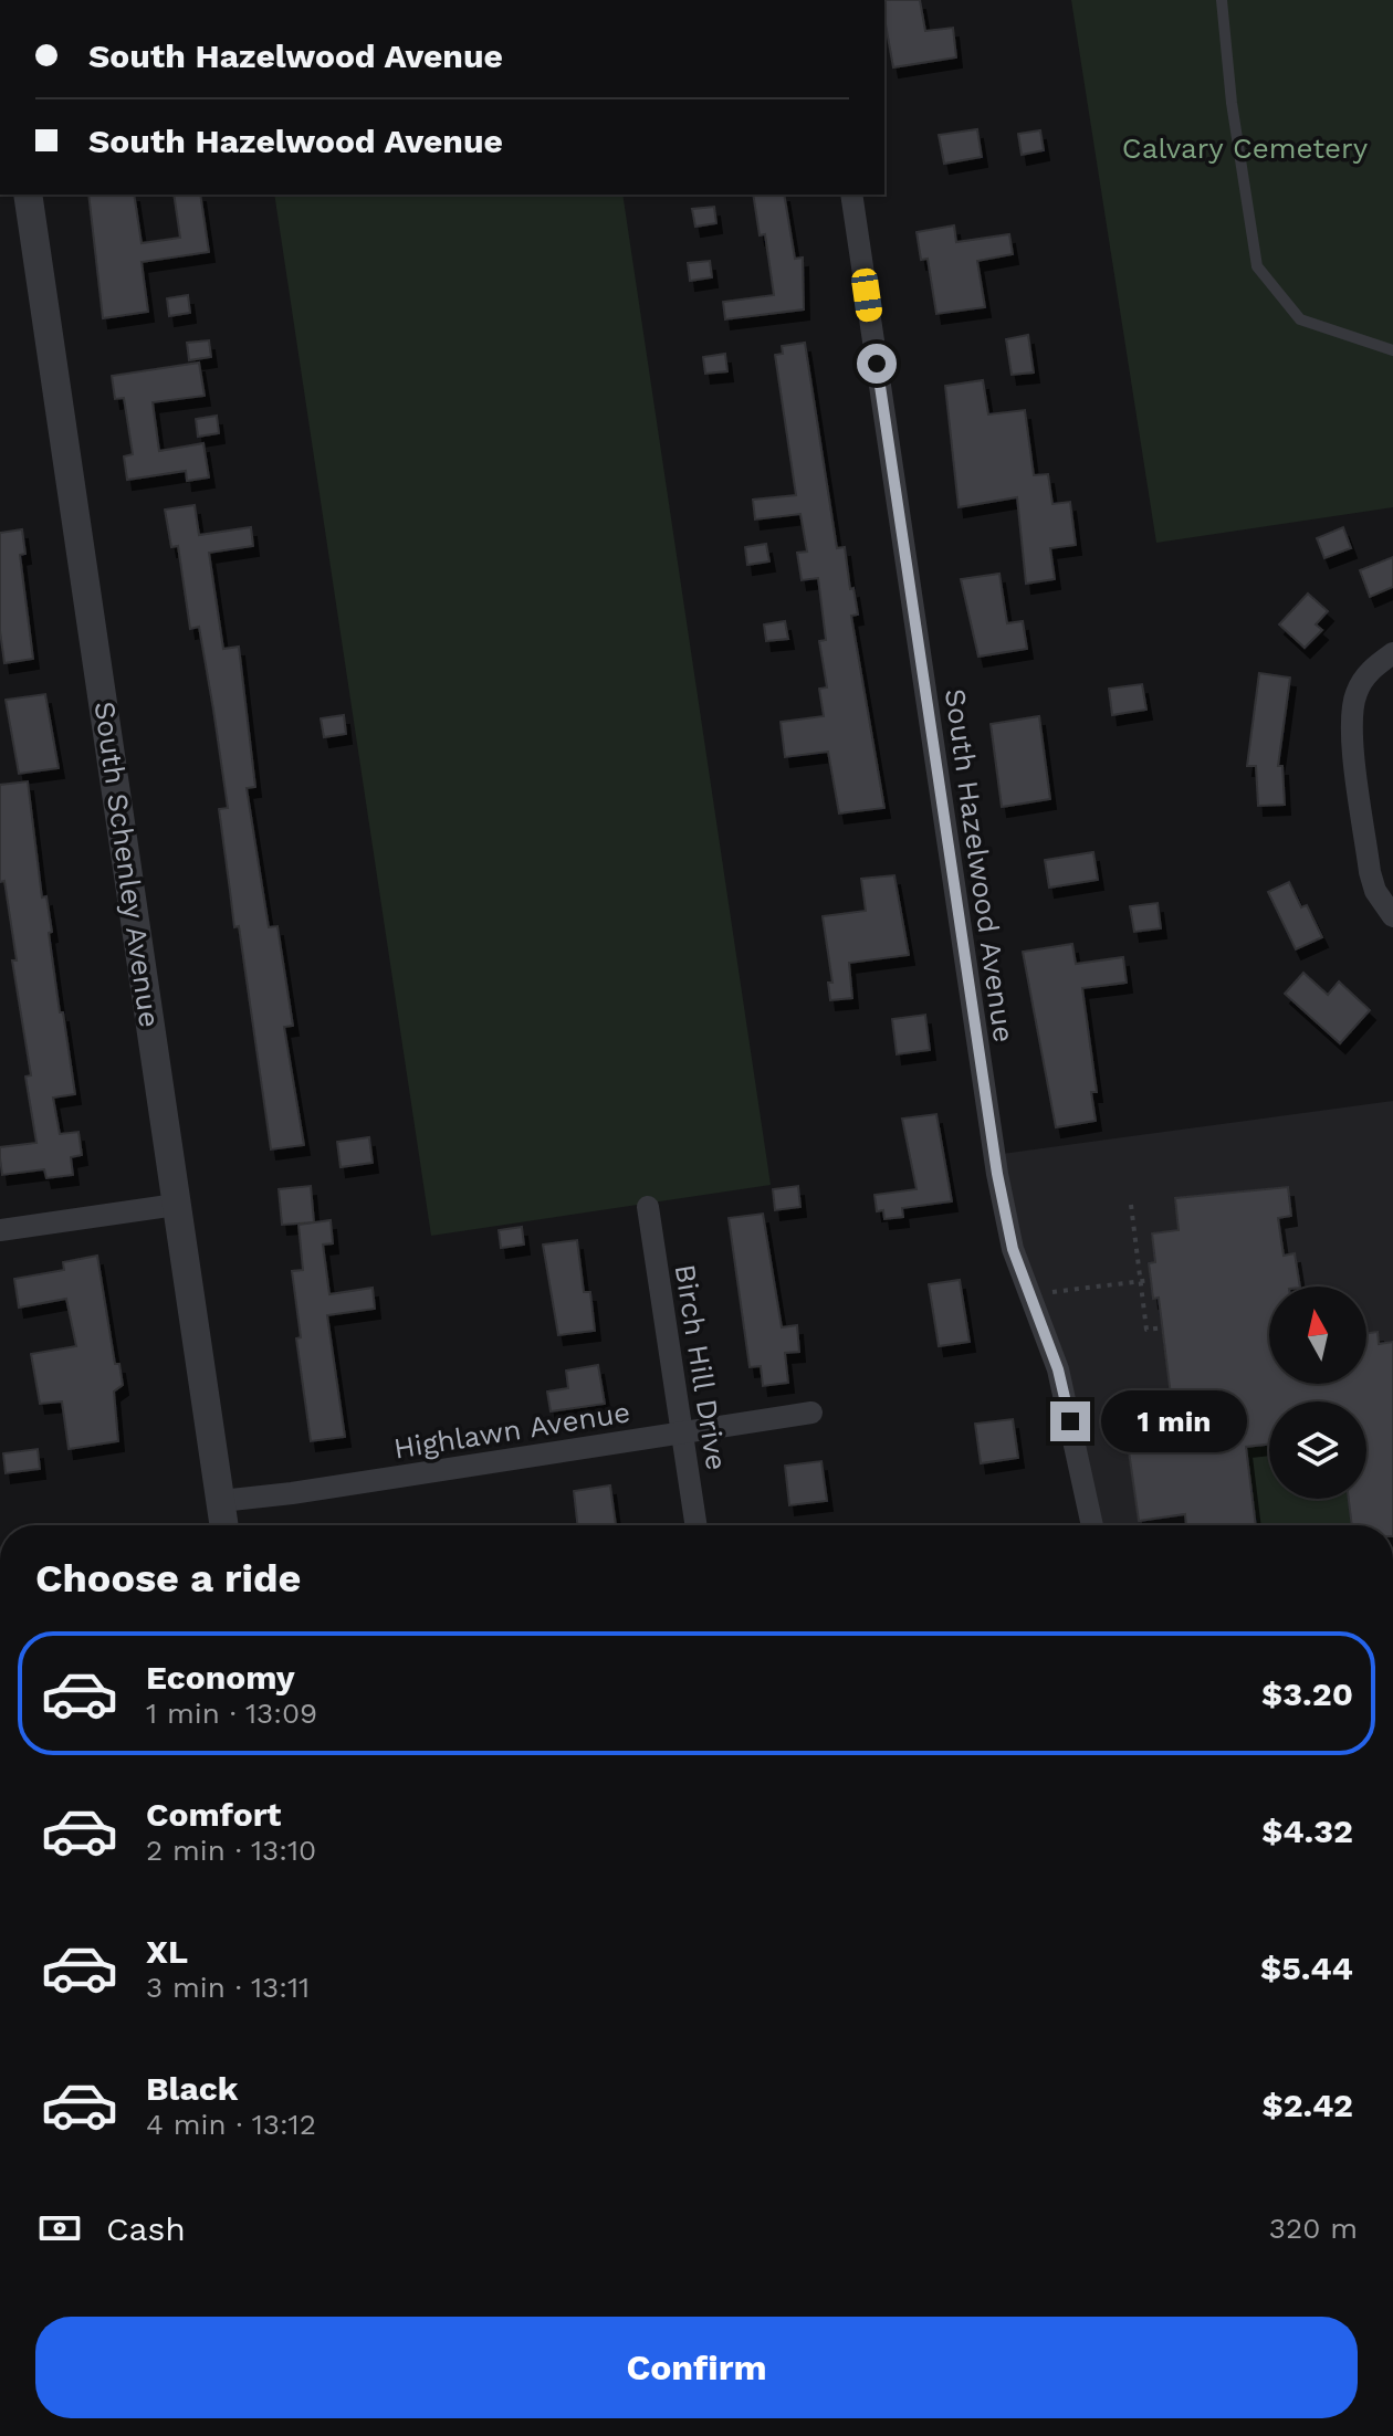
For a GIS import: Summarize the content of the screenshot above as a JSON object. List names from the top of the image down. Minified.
{"streets":{"street":["South Schenley Avenue","South Hazelwood Avenue","Birch Hill Drive","Highlawn Avenue"]},"crossings":[["South Schenley Avenue","Highlawn Avenue"],["Birch Hill Drive","Highlawn Avenue"]],"parks":["Calvary Cemetery"],"north":"top","page":{"banner":["South Hazelwood Avenue","South Hazelwood Avenue"],"bubble":"1 min","heading":"Choose a ride","list":[{"name":"Economy","note":"1 min · 13:09","value":"$3.20"},{"name":"Comfort","note":"2 min · 13:10","value":"$4.32"},{"name":"XL","note":"3 min · 13:11","value":"$5.44"},{"name":"Black","note":"4 min · 13:12","value":"$2.42"}],"pay":["Cash","320 m"],"buttons":"Confirm"}}
